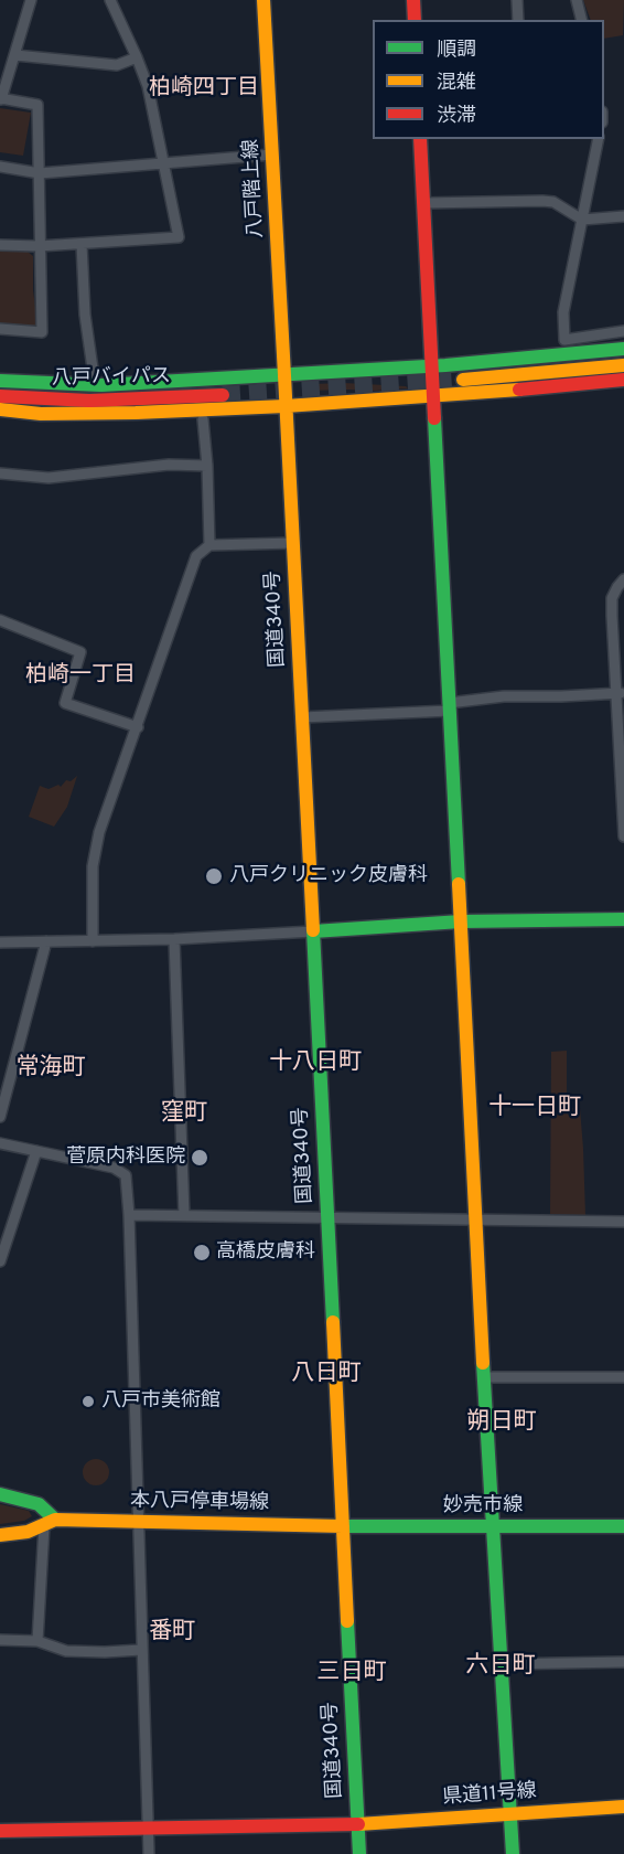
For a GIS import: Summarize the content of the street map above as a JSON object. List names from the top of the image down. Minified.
{"streets":{"main road":["八戸階上線","八戸バイパス","国道340号","本八戸停車場線","妙売市線","県道11号線"]},"crossings":[["八戸階上線","国道340号"],["国道340号","本八戸停車場線"],["国道340号","妙売市線"],["国道340号","県道11号線"],["本八戸停車場線","妙売市線"]],"districts":["柏崎四丁目","柏崎一丁目","十八日町","常海町","十一日町","窪町","八日町","朔日町","番町","六日町","三日町"],"places":["八戸クリニック皮膚科","菅原内科医院","高橋皮膚科","八戸市美術館"],"legend":["順調","混雑","渋滞"]}
